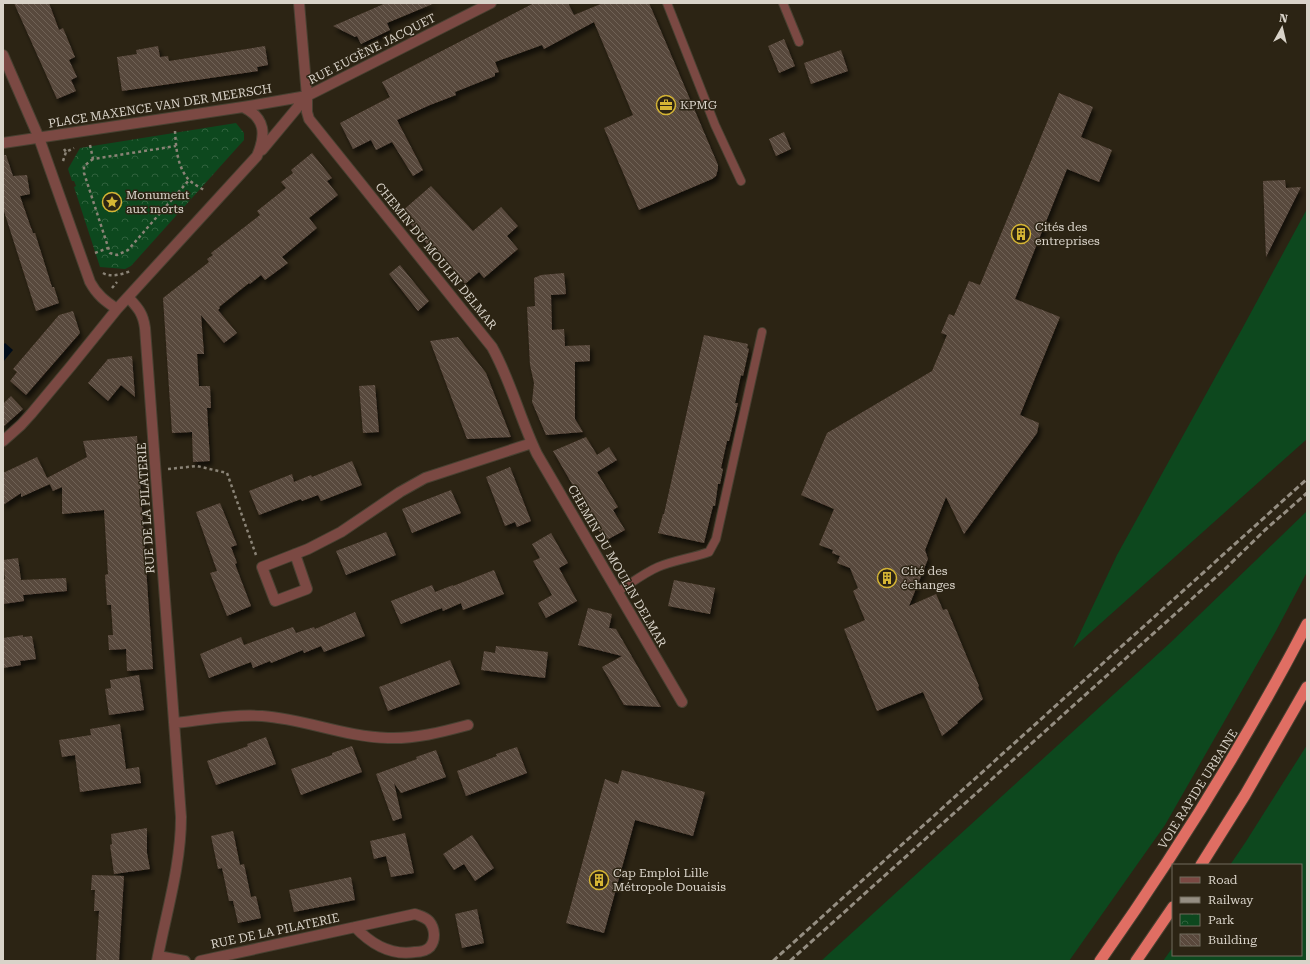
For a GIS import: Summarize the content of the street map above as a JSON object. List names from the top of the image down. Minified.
{"streets":{"highway":["VOIE RAPIDE URBAINE"],"street":["RUE EUGÈNE JACQUET","PLACE MAXENCE VAN DER MEERSCH","CHEMIN DU MOULIN DELMAR","RUE DE LA PILATERIE"]},"crossings":[["RUE EUGÈNE JACQUET","PLACE MAXENCE VAN DER MEERSCH"],["RUE EUGÈNE JACQUET","CHEMIN DU MOULIN DELMAR"],["PLACE MAXENCE VAN DER MEERSCH","CHEMIN DU MOULIN DELMAR"]],"places":{"office":["KPMG"],"place":["Monument aux morts"],"building":["Cités des entreprises","Cité des échanges","Cap Emploi Lille Métropole Douaisis"]},"legend":["Road","Railway","Park","Building"],"north":"top"}
